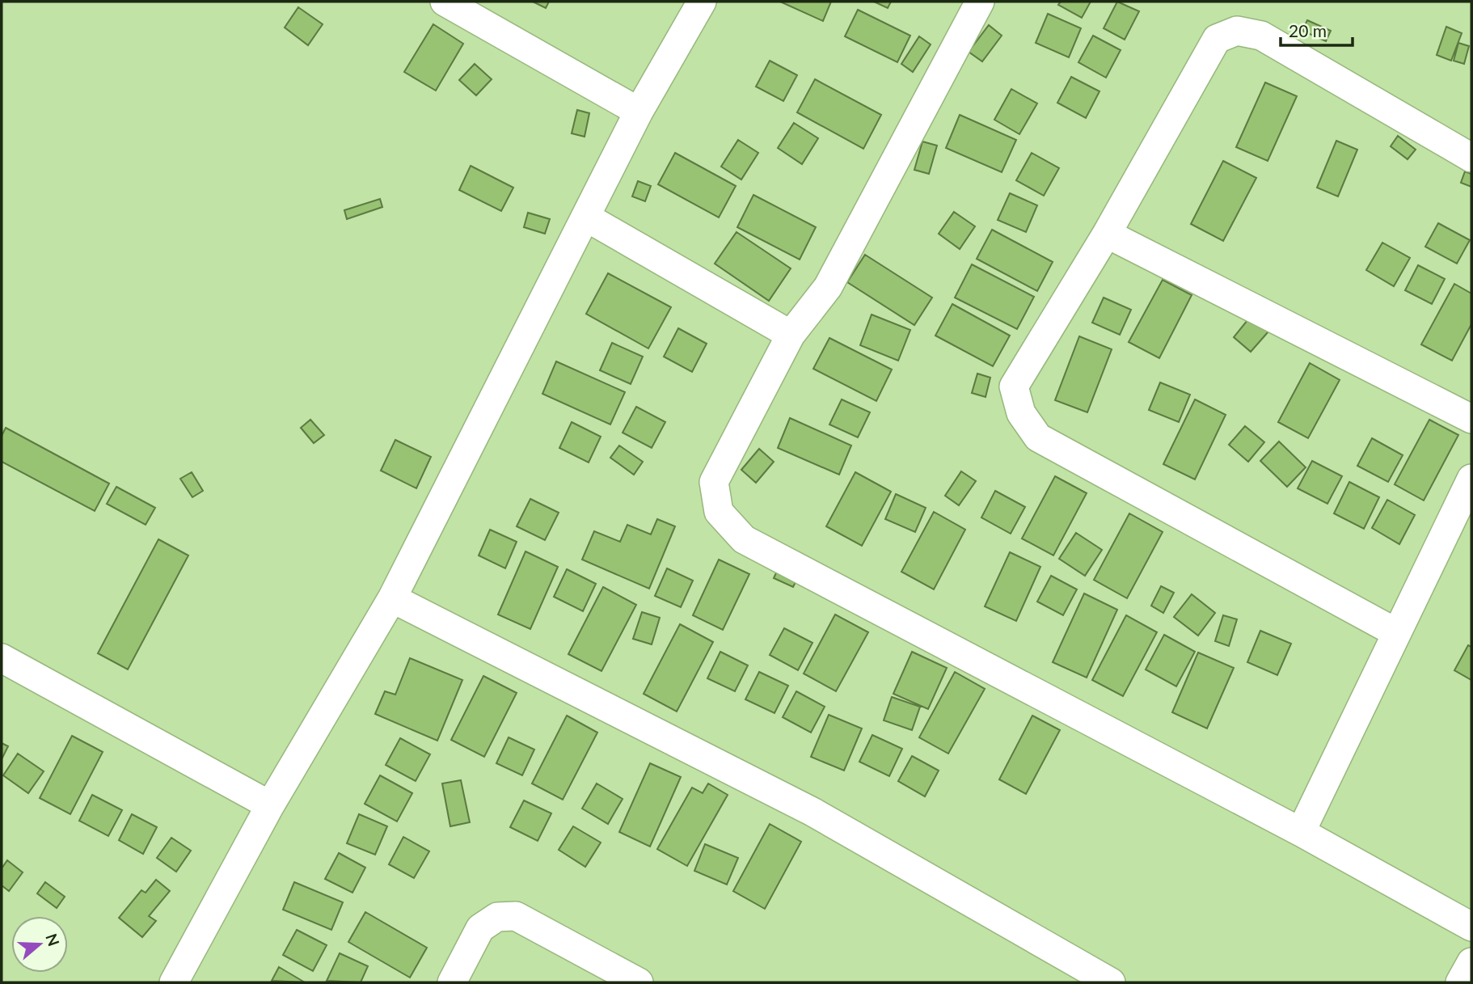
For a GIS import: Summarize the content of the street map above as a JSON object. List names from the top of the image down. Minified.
{"scale_bar":"20 m","north":"right"}
